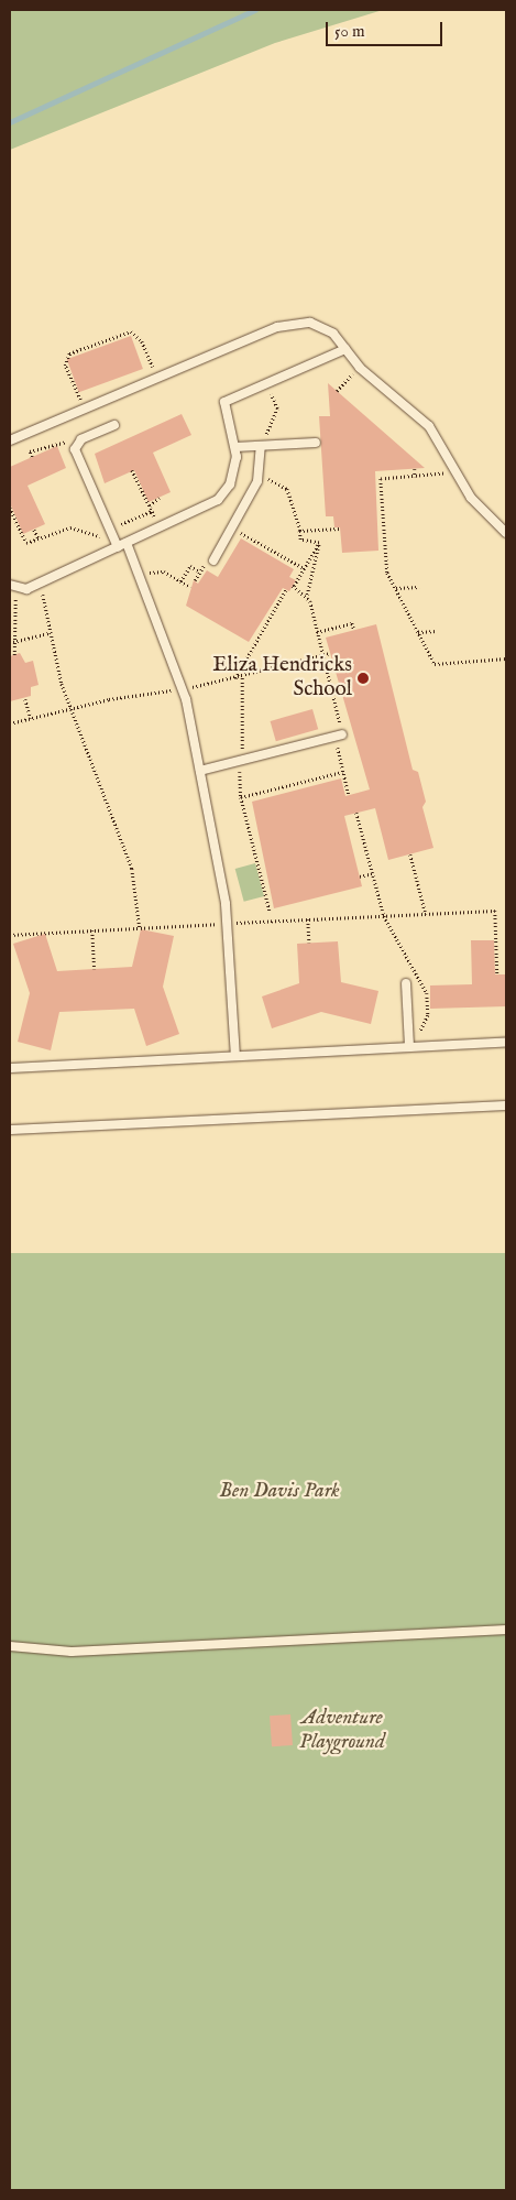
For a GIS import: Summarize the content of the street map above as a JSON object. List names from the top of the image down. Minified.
{"parks":["Ben Davis Park","Adventure Playground"],"places":["Eliza Hendricks School"],"scale_bar":"50 m"}
